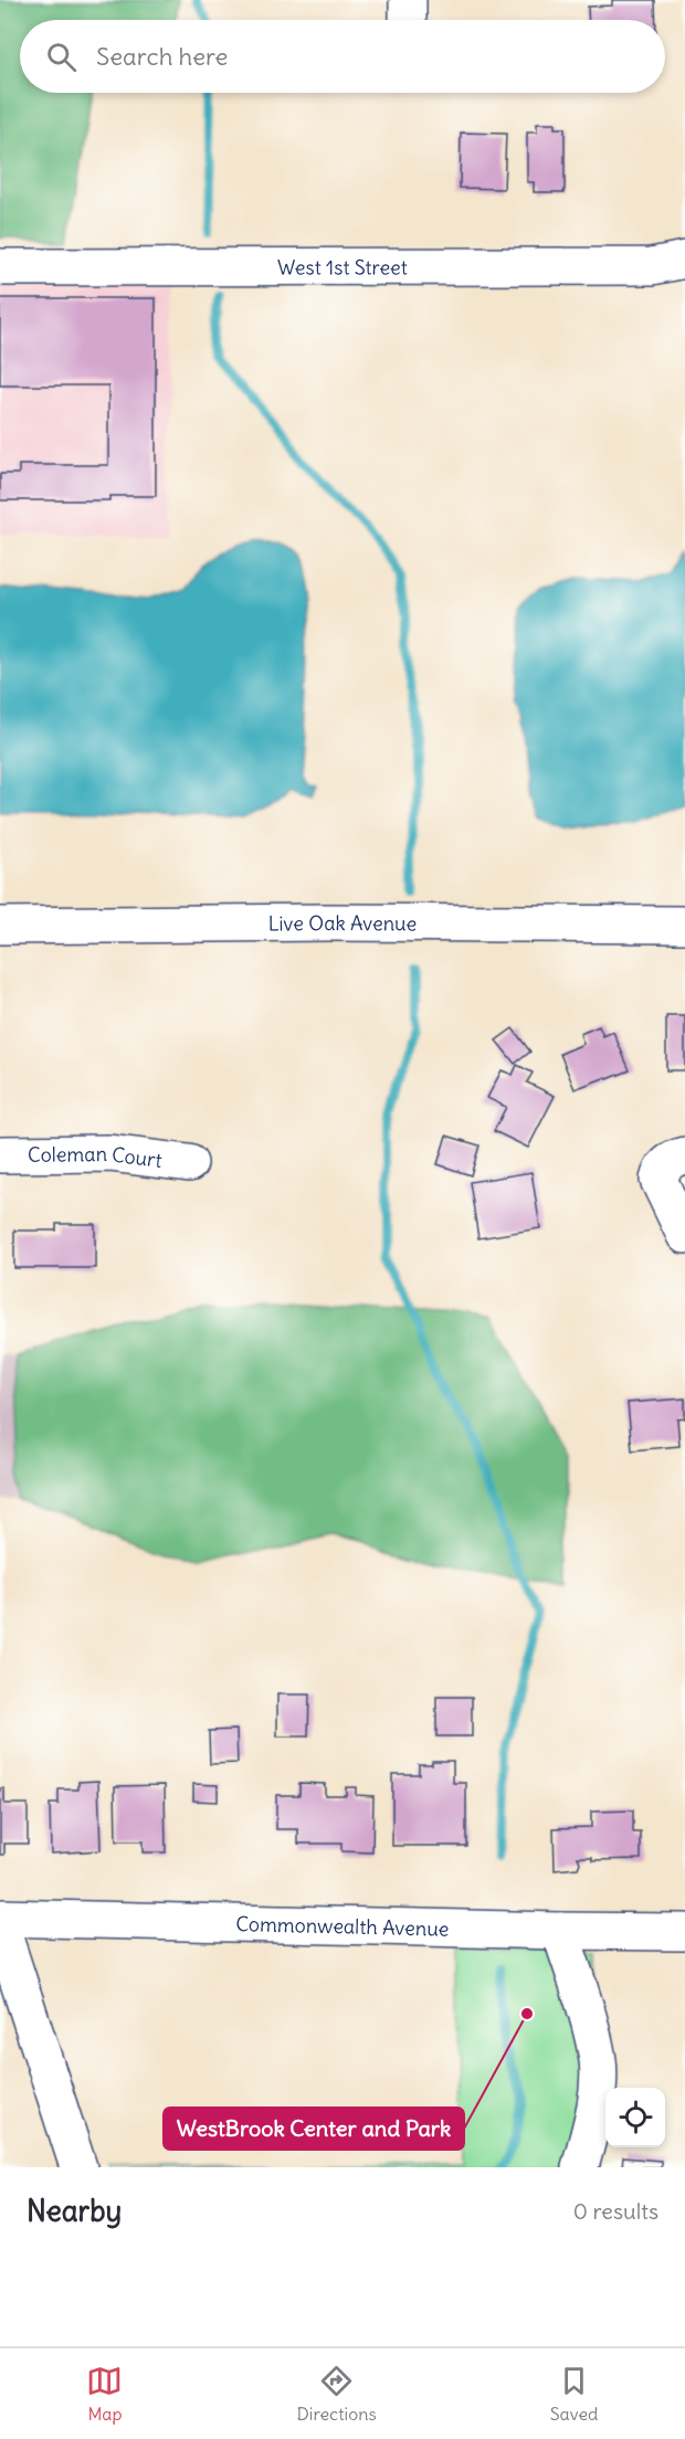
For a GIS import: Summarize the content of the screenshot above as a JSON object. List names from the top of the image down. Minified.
{"streets":{"street":["West 1st Street","Live Oak Avenue","Coleman Court","Commonwealth Avenue"]},"places":["WestBrook Center and Park"],"page":{"search":"Search here","heading":["Nearby","0 results"],"nav":["Map","Directions","Saved"]}}
